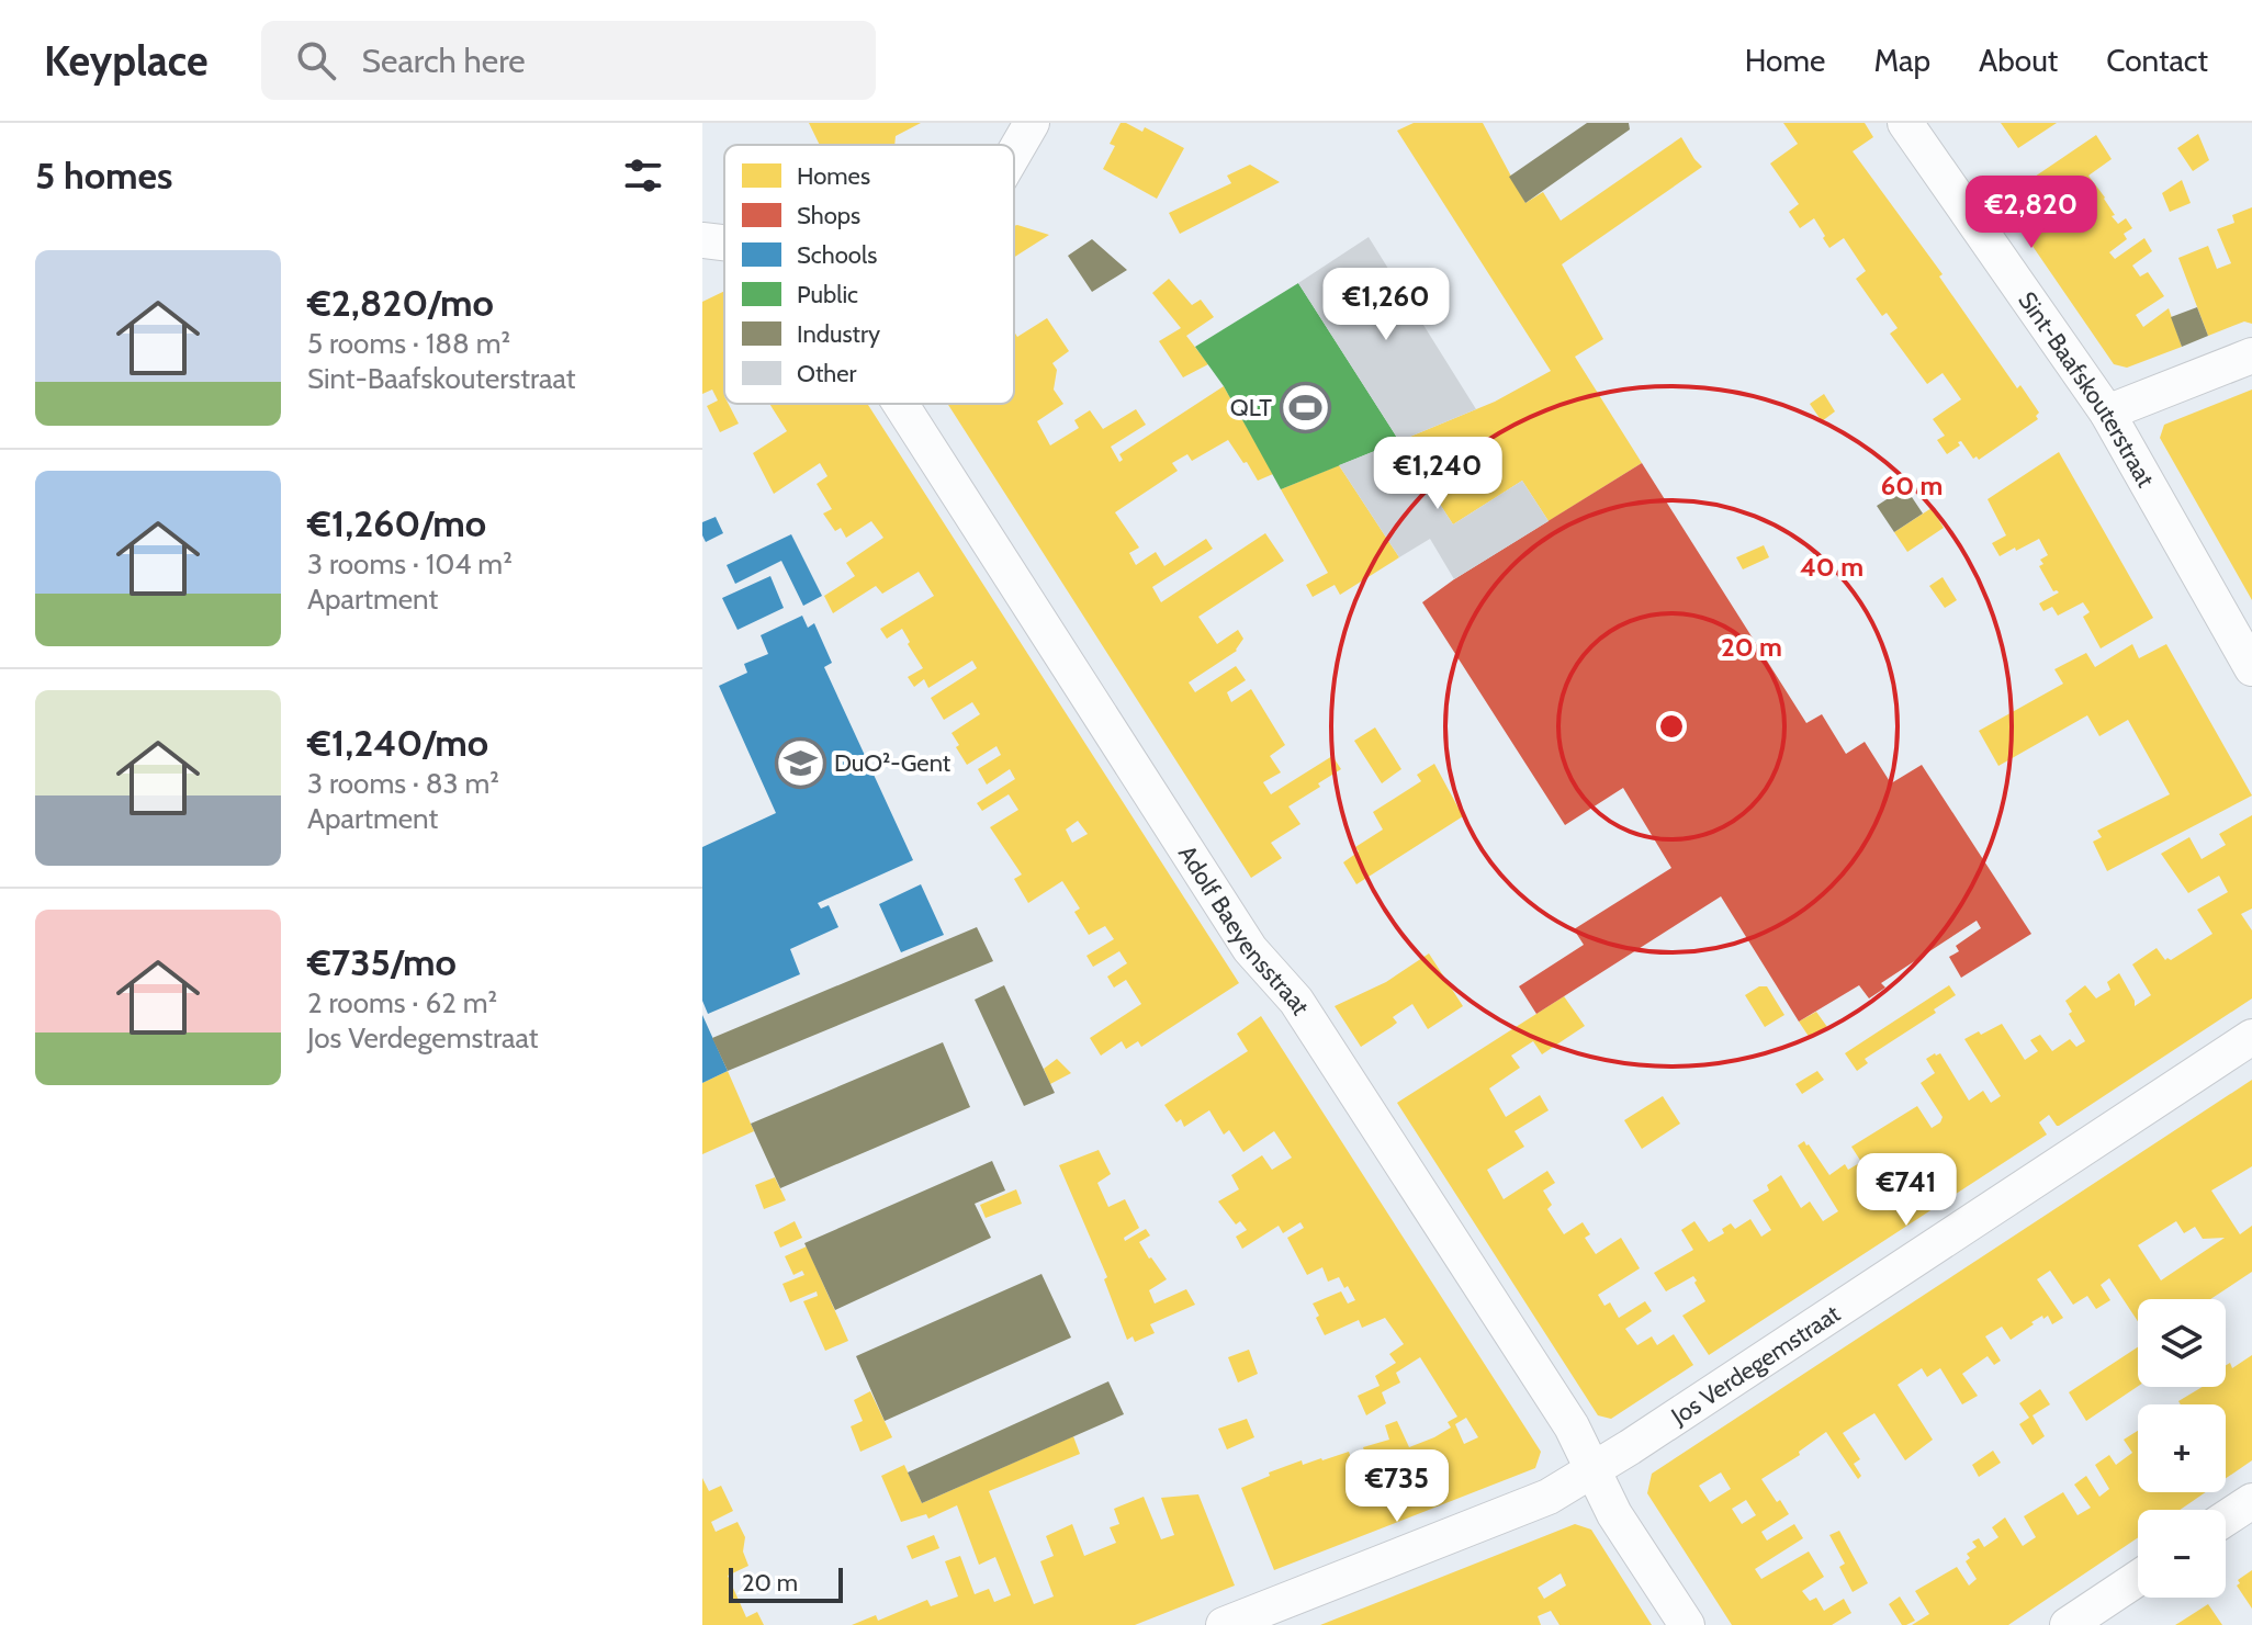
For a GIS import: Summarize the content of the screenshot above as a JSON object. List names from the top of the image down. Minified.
{"streets":{"street":["Sint-Baafskouterstraat","Adolf Baeyensstraat","Jos Verdegemstraat"]},"crossings":[["Adolf Baeyensstraat","Jos Verdegemstraat"]],"places":{"sports":["QLT"],"school or university":["DuO²-Gent"]},"legend":["Homes","Shops","Schools","Public","Industry","Other"],"scale_bar":"20 m","page":{"header":"Keyplace","search":"Search here","nav":["Home","Map","About","Contact"],"heading":"5 homes","price":["€2,820","€1,260","€1,240","€741","€735"],"list":[{"name":"€2,820/mo","note":"5 rooms · 188 m² · Sint-Baafskouterstraat"},{"name":"€1,260/mo","note":"3 rooms · 104 m² · Apartment"},{"name":"€1,240/mo","note":"3 rooms · 83 m² · Apartment"},{"name":"€735/mo","note":"2 rooms · 62 m² · Jos Verdegemstraat"}],"map_buttons":["+","−"],"scale":"20 m"},"rings":["60 m","40 m","20 m"]}
